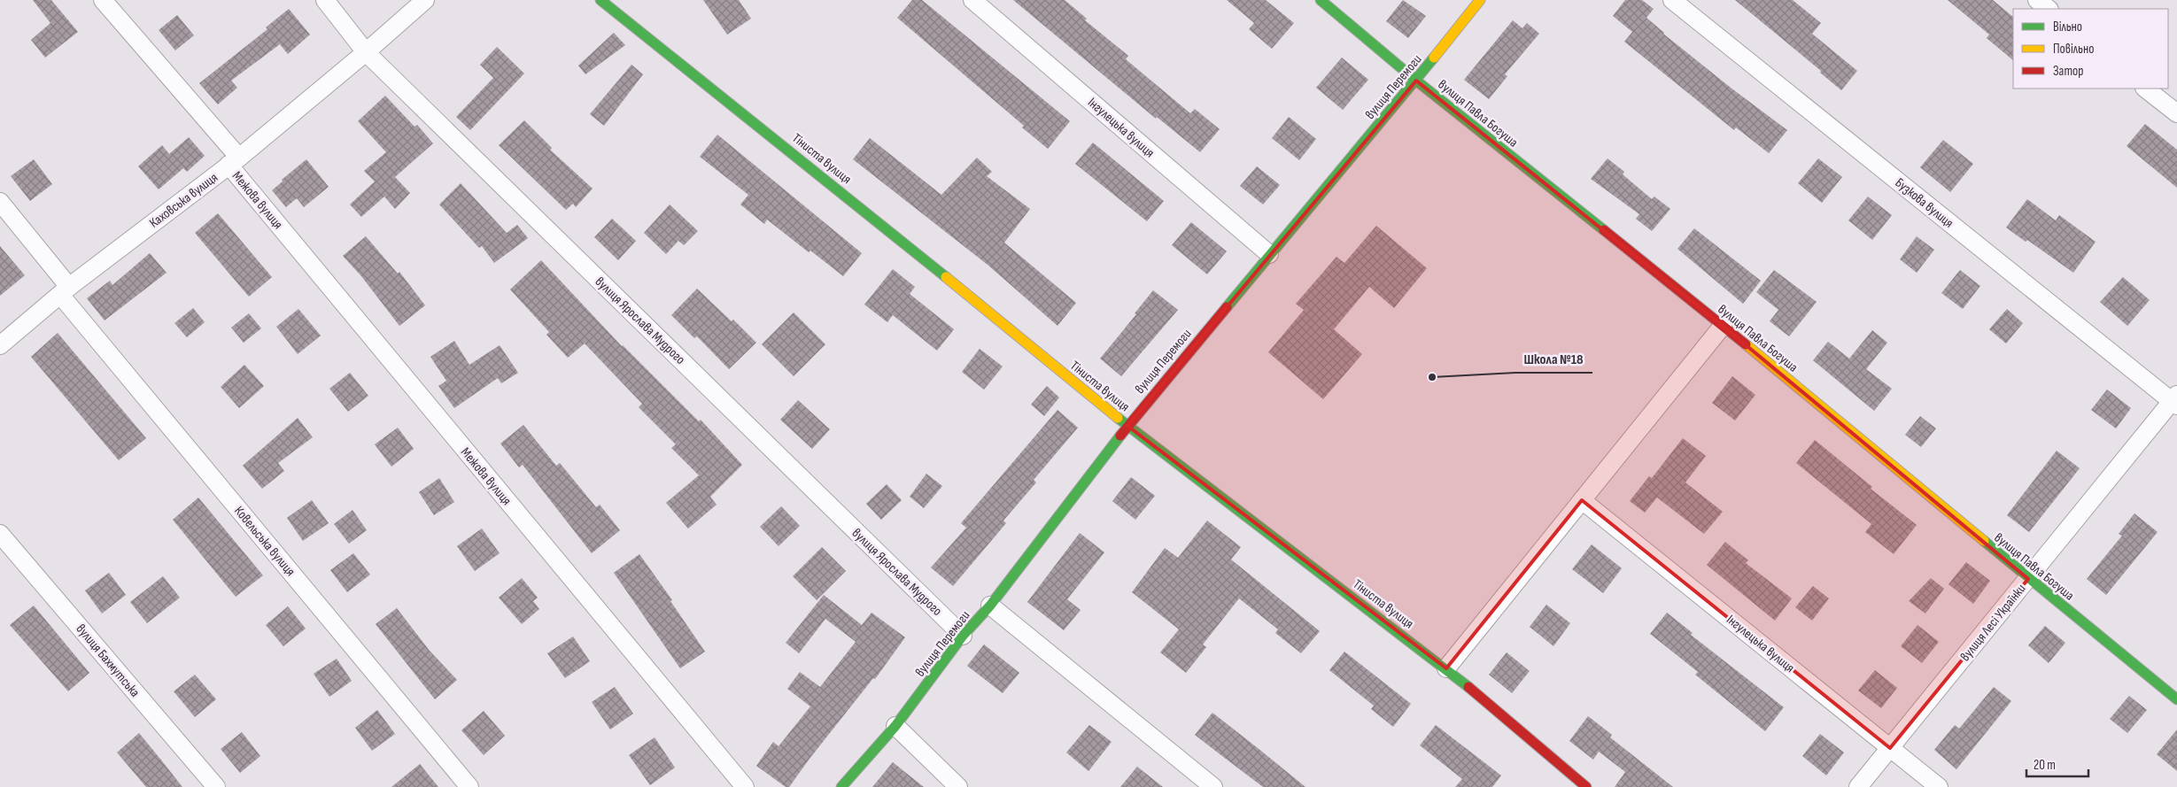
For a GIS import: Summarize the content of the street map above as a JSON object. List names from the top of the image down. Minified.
{"streets":{"street":["вулиця Перемоги","вулиця Павла Богуша","Інгулецька вулиця","Тіниста вулиця","Каховська вулиця","Межова вулиця","Бузкова вулиця","вулиця Ярослава Мудрого","Ковельська вулиця","вулиця Лесі Українки","вулиця Бахмутська"]},"crossings":[["вулиця Перемоги","вулиця Павла Богуша"],["вулиця Перемоги","Інгулецька вулиця"],["вулиця Перемоги","Тіниста вулиця"],["вулиця Перемоги","вулиця Ярослава Мудрого"],["вулиця Павла Богуша","вулиця Лесі Українки"],["Інгулецька вулиця","вулиця Лесі Українки"],["Каховська вулиця","Межова вулиця"],["Каховська вулиця","вулиця Ярослава Мудрого"],["Каховська вулиця","Ковельська вулиця"],["Бузкова вулиця","вулиця Лесі Українки"]],"places":["Школа №18"],"legend":["Вільно","Повільно","Затор"],"scale_bar":"20 m"}
